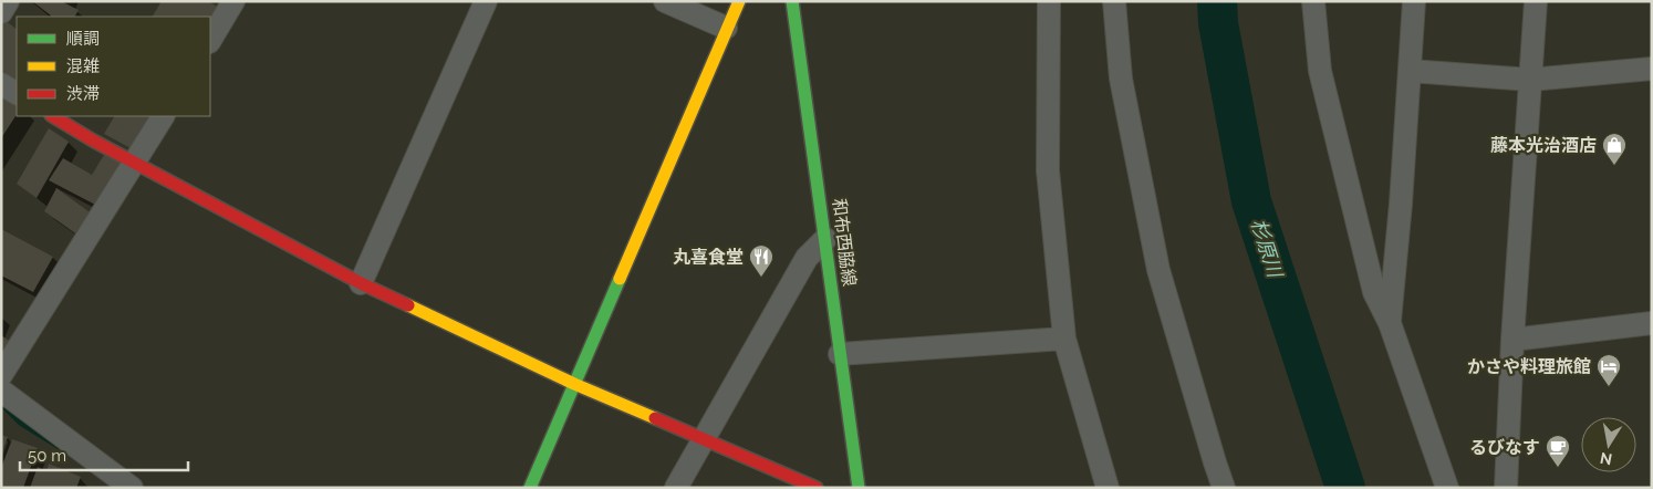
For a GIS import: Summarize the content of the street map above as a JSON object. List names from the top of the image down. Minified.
{"streets":{"street":["和布西脇線"]},"water":["杉原川"],"places":{"shop":["藤本光治酒店"],"restaurant":["丸喜食堂"],"hotel":["かさや料理旅館"],"cafe":["るびなす"]},"legend":["順調","混雑","渋滞"],"scale_bar":"50 m","north":"bottom"}
